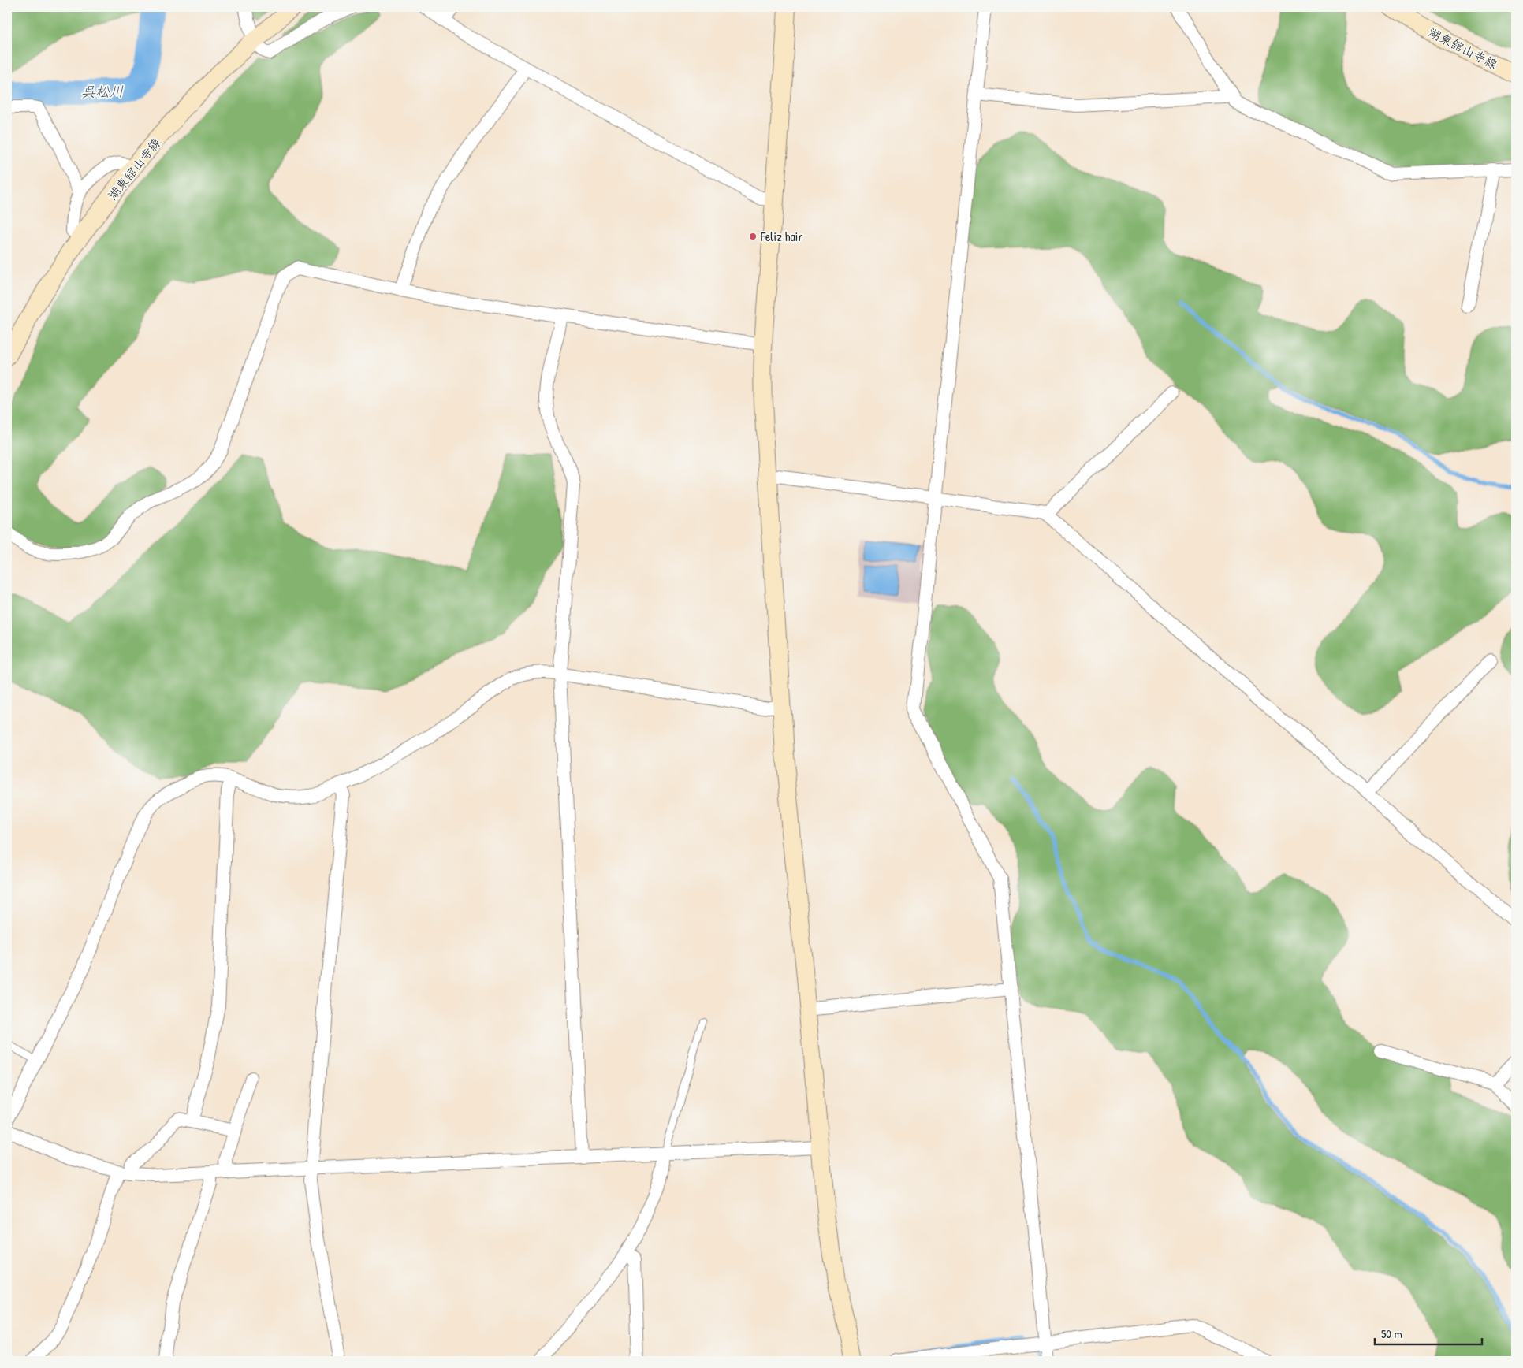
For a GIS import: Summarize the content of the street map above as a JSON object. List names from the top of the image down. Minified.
{"streets":{"street":["湖東舘山寺線"]},"water":["呉松川"],"places":["Feliz hair"],"scale_bar":"50 m"}
